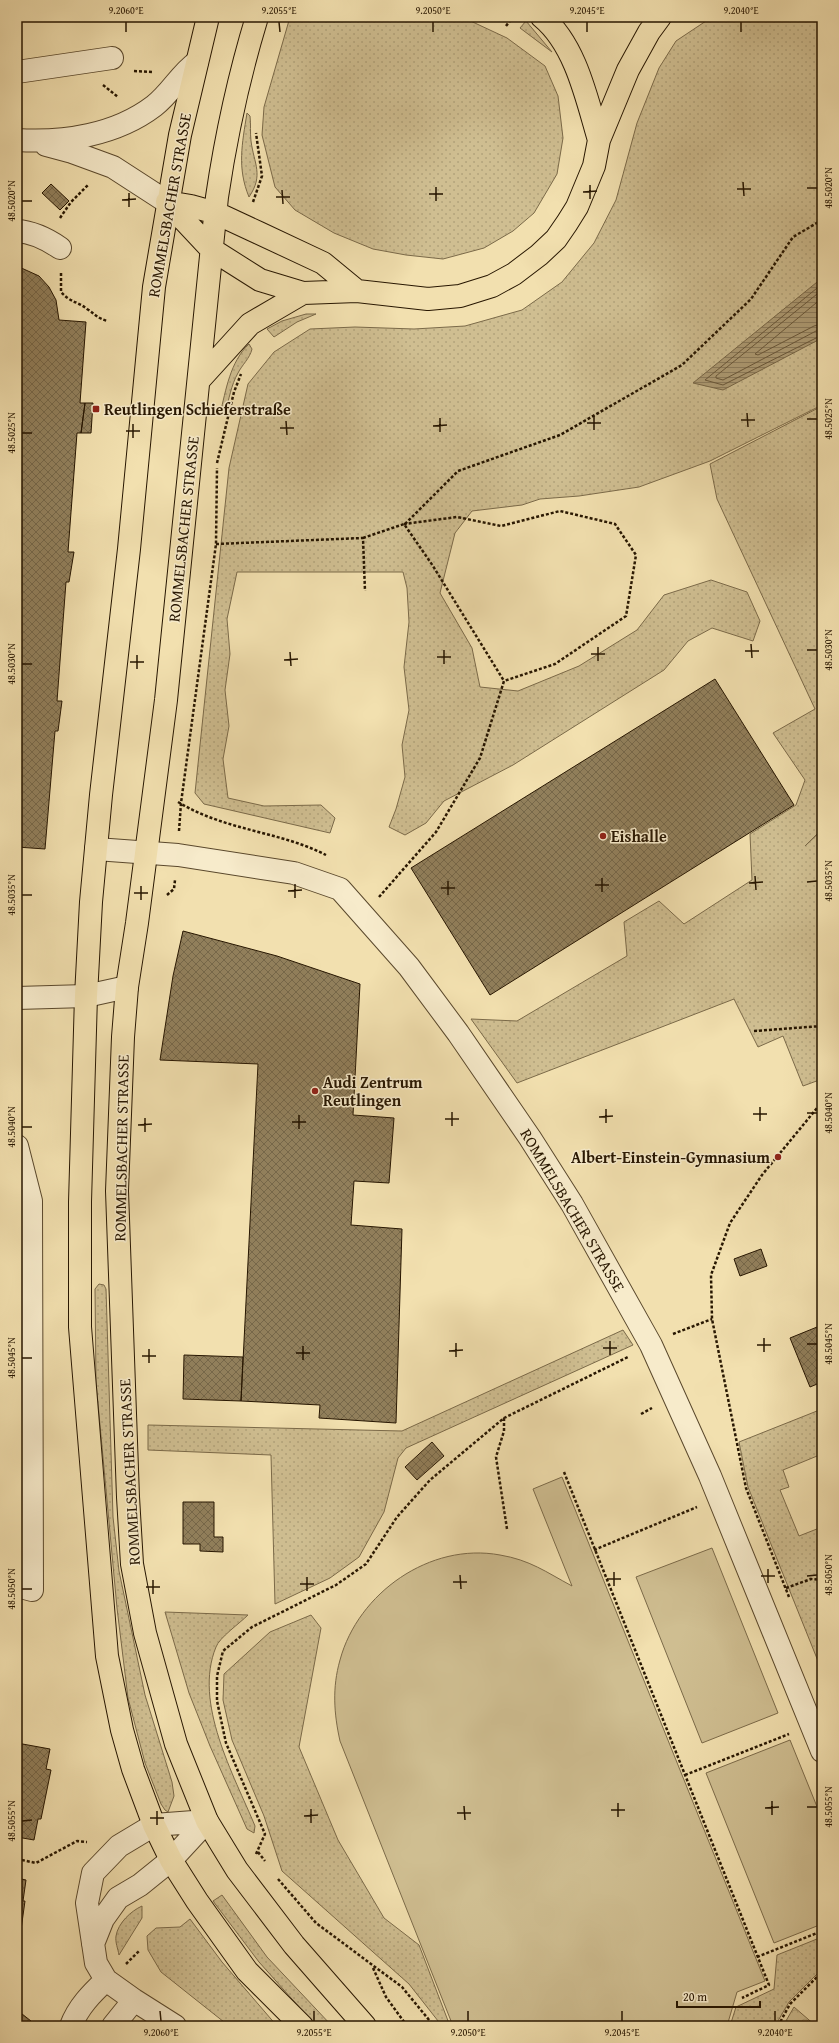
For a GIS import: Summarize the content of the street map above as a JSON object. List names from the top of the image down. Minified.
{"streets":{"main road":["ROMMELSBACHER STRASSE"]},"places":{"transit":["Reutlingen Schieferstraße"],"other":["Eishalle","Audi Zentrum Reutlingen","Albert-Einstein-Gymnasium"]},"scale_bar":"20 m","coordinates":["9.2060°E","9.2055°E","9.2050°E","9.2045°E","9.2040°E","48.5020°N","48.5025°N","48.5030°N","48.5035°N","48.5040°N","48.5045°N","48.5050°N","48.5055°N"]}
